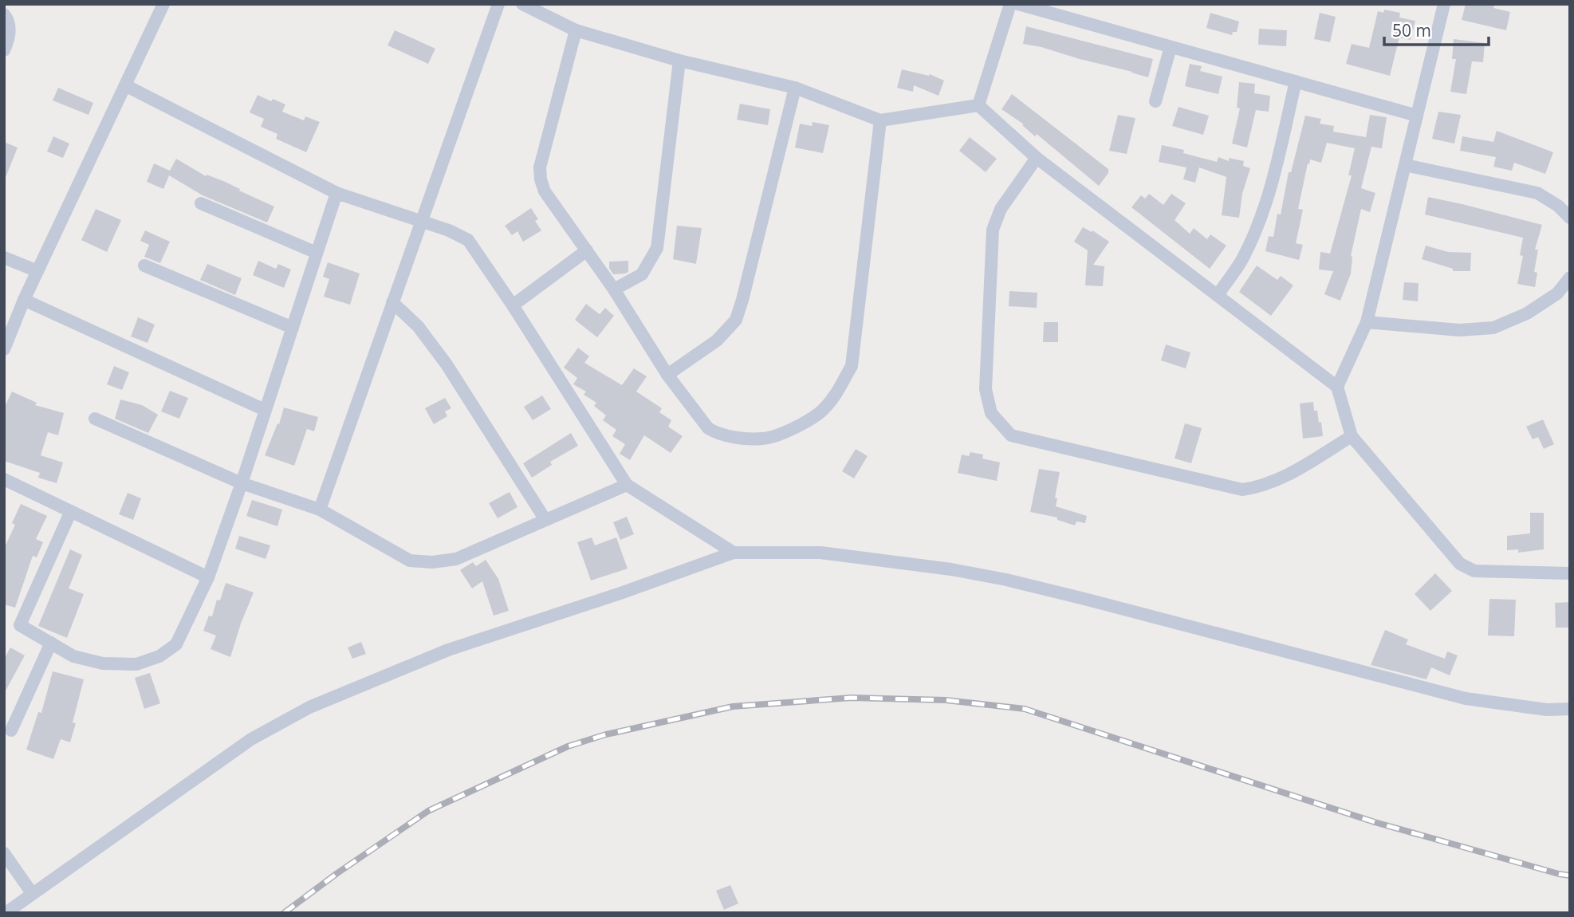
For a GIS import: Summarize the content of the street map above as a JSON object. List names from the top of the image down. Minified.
{"scale_bar":"50 m"}
